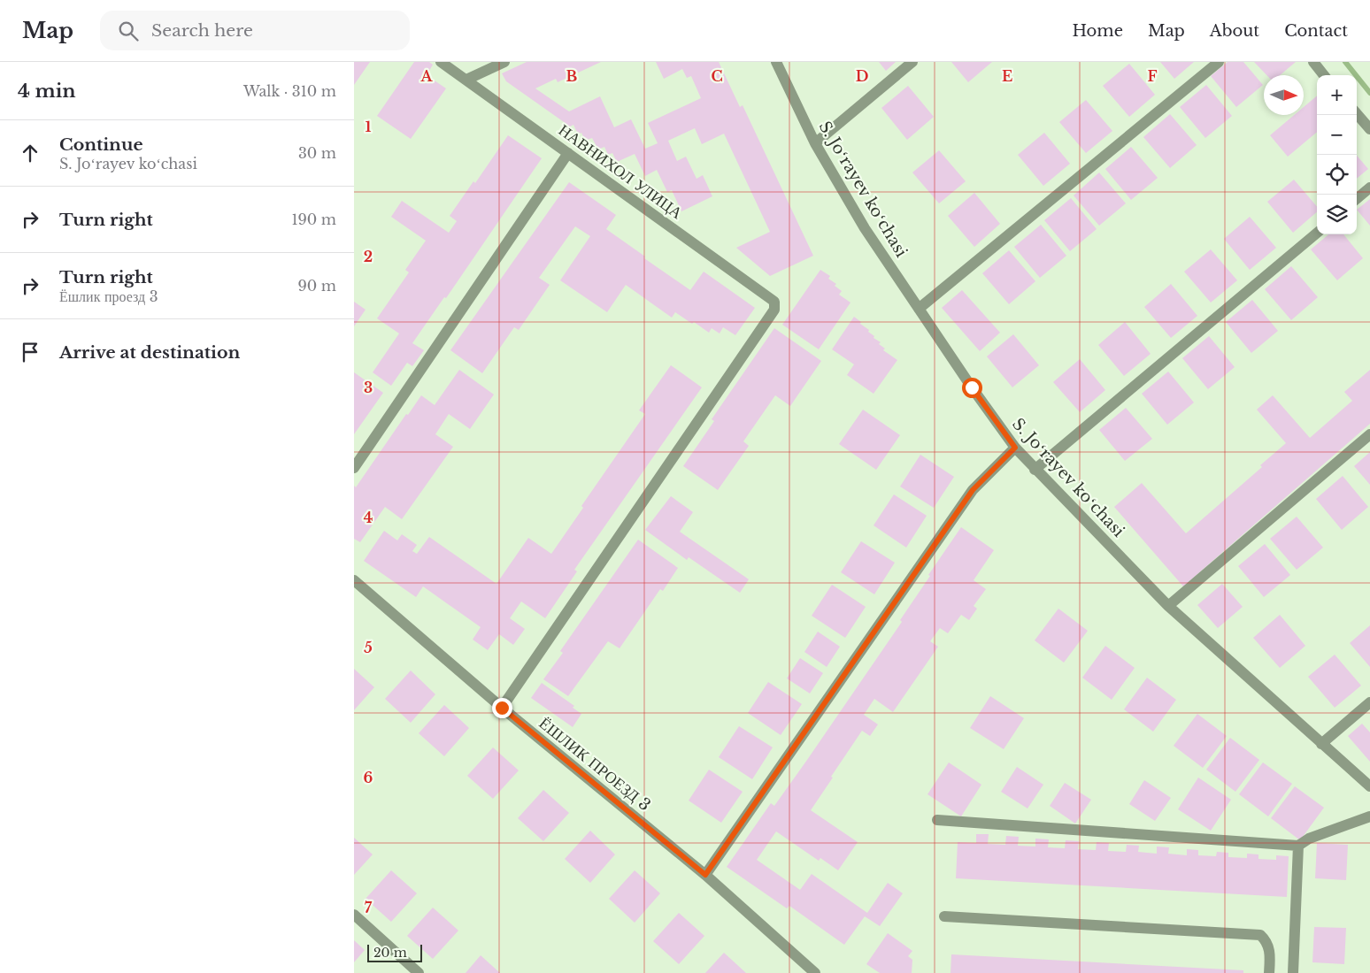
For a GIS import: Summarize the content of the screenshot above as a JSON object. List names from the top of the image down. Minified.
{"streets":{"street":["НАВНИХОЛ УЛИЦА","S. Joʻrayev koʻchasi","ЁШЛИК ПРОЕЗД 3"]},"crossings":[["НАВНИХОЛ УЛИЦА","ЁШЛИК ПРОЕЗД 3"]],"scale_bar":"20 m","north":"right","page":{"header":"Map","search":"Search here","nav":["Home","Map","About","Contact"],"heading":["4 min","Walk · 310 m"],"map_buttons":["+","−"],"list":[["Continue","S. Joʻrayev koʻchasi","30 m"],["Turn right","190 m"],["Turn right","Ёшлик проезд 3","90 m"],"Arrive at destination"],"scale":"20 m"},"grid":{"columns":["A","B","C","D","E","F"],"rows":["1","2","3","4","5","6","7"]}}
